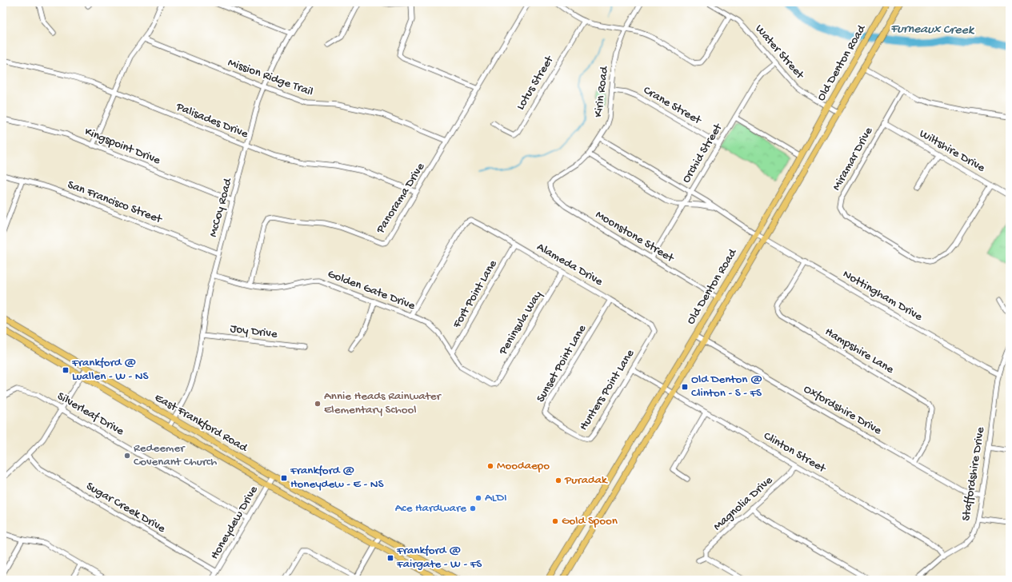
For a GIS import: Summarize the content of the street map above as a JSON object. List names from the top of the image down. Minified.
{"streets":{"main road":["Old Denton Road","East Frankford Road"],"street":["Water Street","Mission Ridge Trail","Lotus Street","Kirin Road","Crane Street","Palisades Drive","Kingspoint Drive","Wiltshire Drive","Orchid Street","Miramar Drive","Panorama Drive","San Francisco Street","McCoy Road","Moonstone Street","Alameda Drive","Golden Gate Drive","Fort Point Lane","Nottingham Drive","Peninsula Way","Joy Drive","Hampshire Lane","Sunset Point Lane","Hunters Point Lane","Oxfordshire Drive","Silverleaf Drive","Clinton Street","Staffordshire Drive","Magnolia Drive","Sugar Creek Drive","Honeydew Drive"]},"crossings":[["Water Street","Old Denton Road"],["Water Street","Orchid Street"],["Old Denton Road","Moonstone Street"],["Old Denton Road","Nottingham Drive"],["Old Denton Road","Oxfordshire Drive"],["Old Denton Road","Clinton Street"],["Mission Ridge Trail","Panorama Drive"],["Mission Ridge Trail","McCoy Road"],["Kirin Road","Crane Street"],["Kirin Road","Moonstone Street"],["Kirin Road","Nottingham Drive"],["Crane Street","Orchid Street"],["Palisades Drive","Panorama Drive"],["Palisades Drive","McCoy Road"],["Kingspoint Drive","McCoy Road"],["Wiltshire Drive","Miramar Drive"],["Orchid Street","Moonstone Street"],["Orchid Street","Nottingham Drive"],["Panorama Drive","Golden Gate Drive"],["San Francisco Street","McCoy Road"],["McCoy Road","Golden Gate Drive"],["McCoy Road","Joy Drive"],["McCoy Road","East Frankford Road"],["Alameda Drive","Golden Gate Drive"],["Alameda Drive","Fort Point Lane"],["Alameda Drive","Peninsula Way"],["Alameda Drive","Sunset Point Lane"],["Alameda Drive","Hunters Point Lane"],["Golden Gate Drive","Fort Point Lane"],["Golden Gate Drive","Peninsula Way"],["Nottingham Drive","Hampshire Lane"],["Nottingham Drive","Staffordshire Drive"],["Hampshire Lane","Oxfordshire Drive"],["Sunset Point Lane","Hunters Point Lane"],["Hunters Point Lane","Clinton Street"],["Oxfordshire Drive","Staffordshire Drive"],["Silverleaf Drive","Honeydew Drive"],["East Frankford Road","Honeydew Drive"],["Clinton Street","Staffordshire Drive"],["Clinton Street","Magnolia Drive"],["Sugar Creek Drive","Honeydew Drive"]],"water":["Furneaux Creek"],"places":{"transit":["Frankford @ Luallen - W - NS","Old Denton @ Clinton - S - FS","Frankford @ Honeydew - E - NS","Frankford @ Fairgate - W - FS"],"other":["Annie Heads Rainwater Elementary School","Redeemer Covenant Church","Moodaepo","Puradak","ALDI","Ace Hardware","Gold Spoon"]}}
